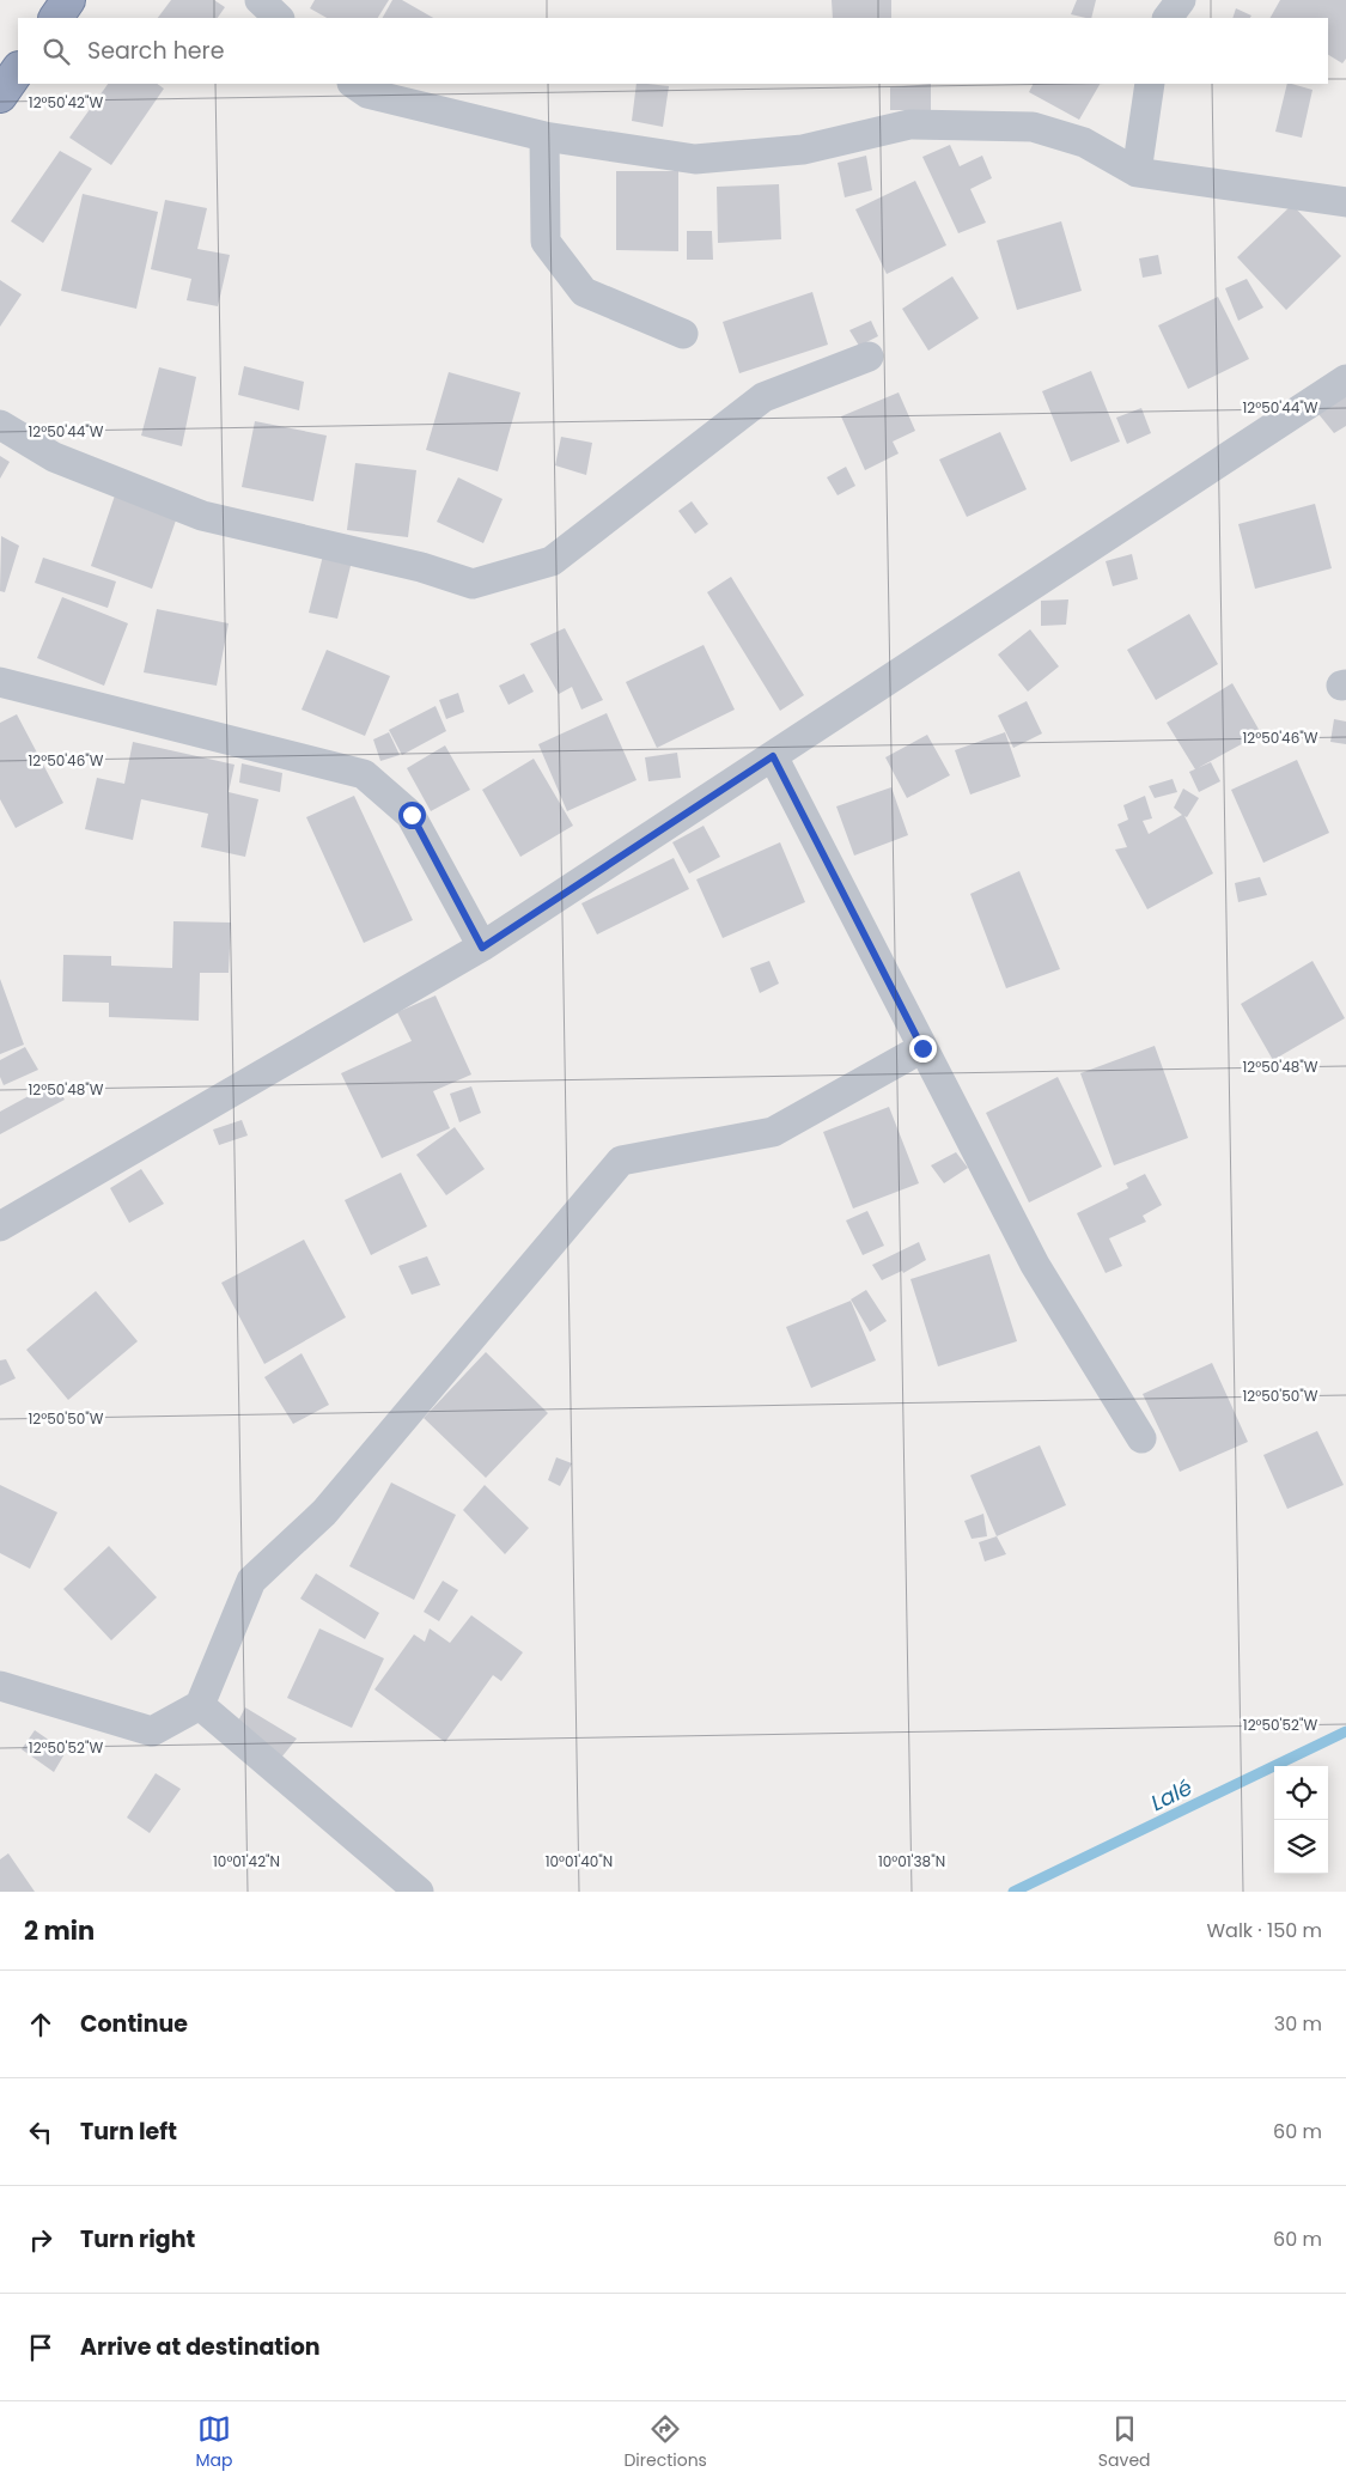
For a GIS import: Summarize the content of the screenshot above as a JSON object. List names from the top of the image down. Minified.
{"water":["Lalé"],"page":{"search":"Search here","heading":["2 min","Walk · 150 m"],"list":[["Continue","30 m"],["Turn left","60 m"],["Turn right","60 m"],"Arrive at destination"],"nav":["Map","Directions","Saved"]},"coordinates":["12°50'42\"W","12°50'44\"W","12°50'46\"W","12°50'48\"W","12°50'50\"W","12°50'52\"W","10°01'42\"N","10°01'40\"N","10°01'38\"N"]}
